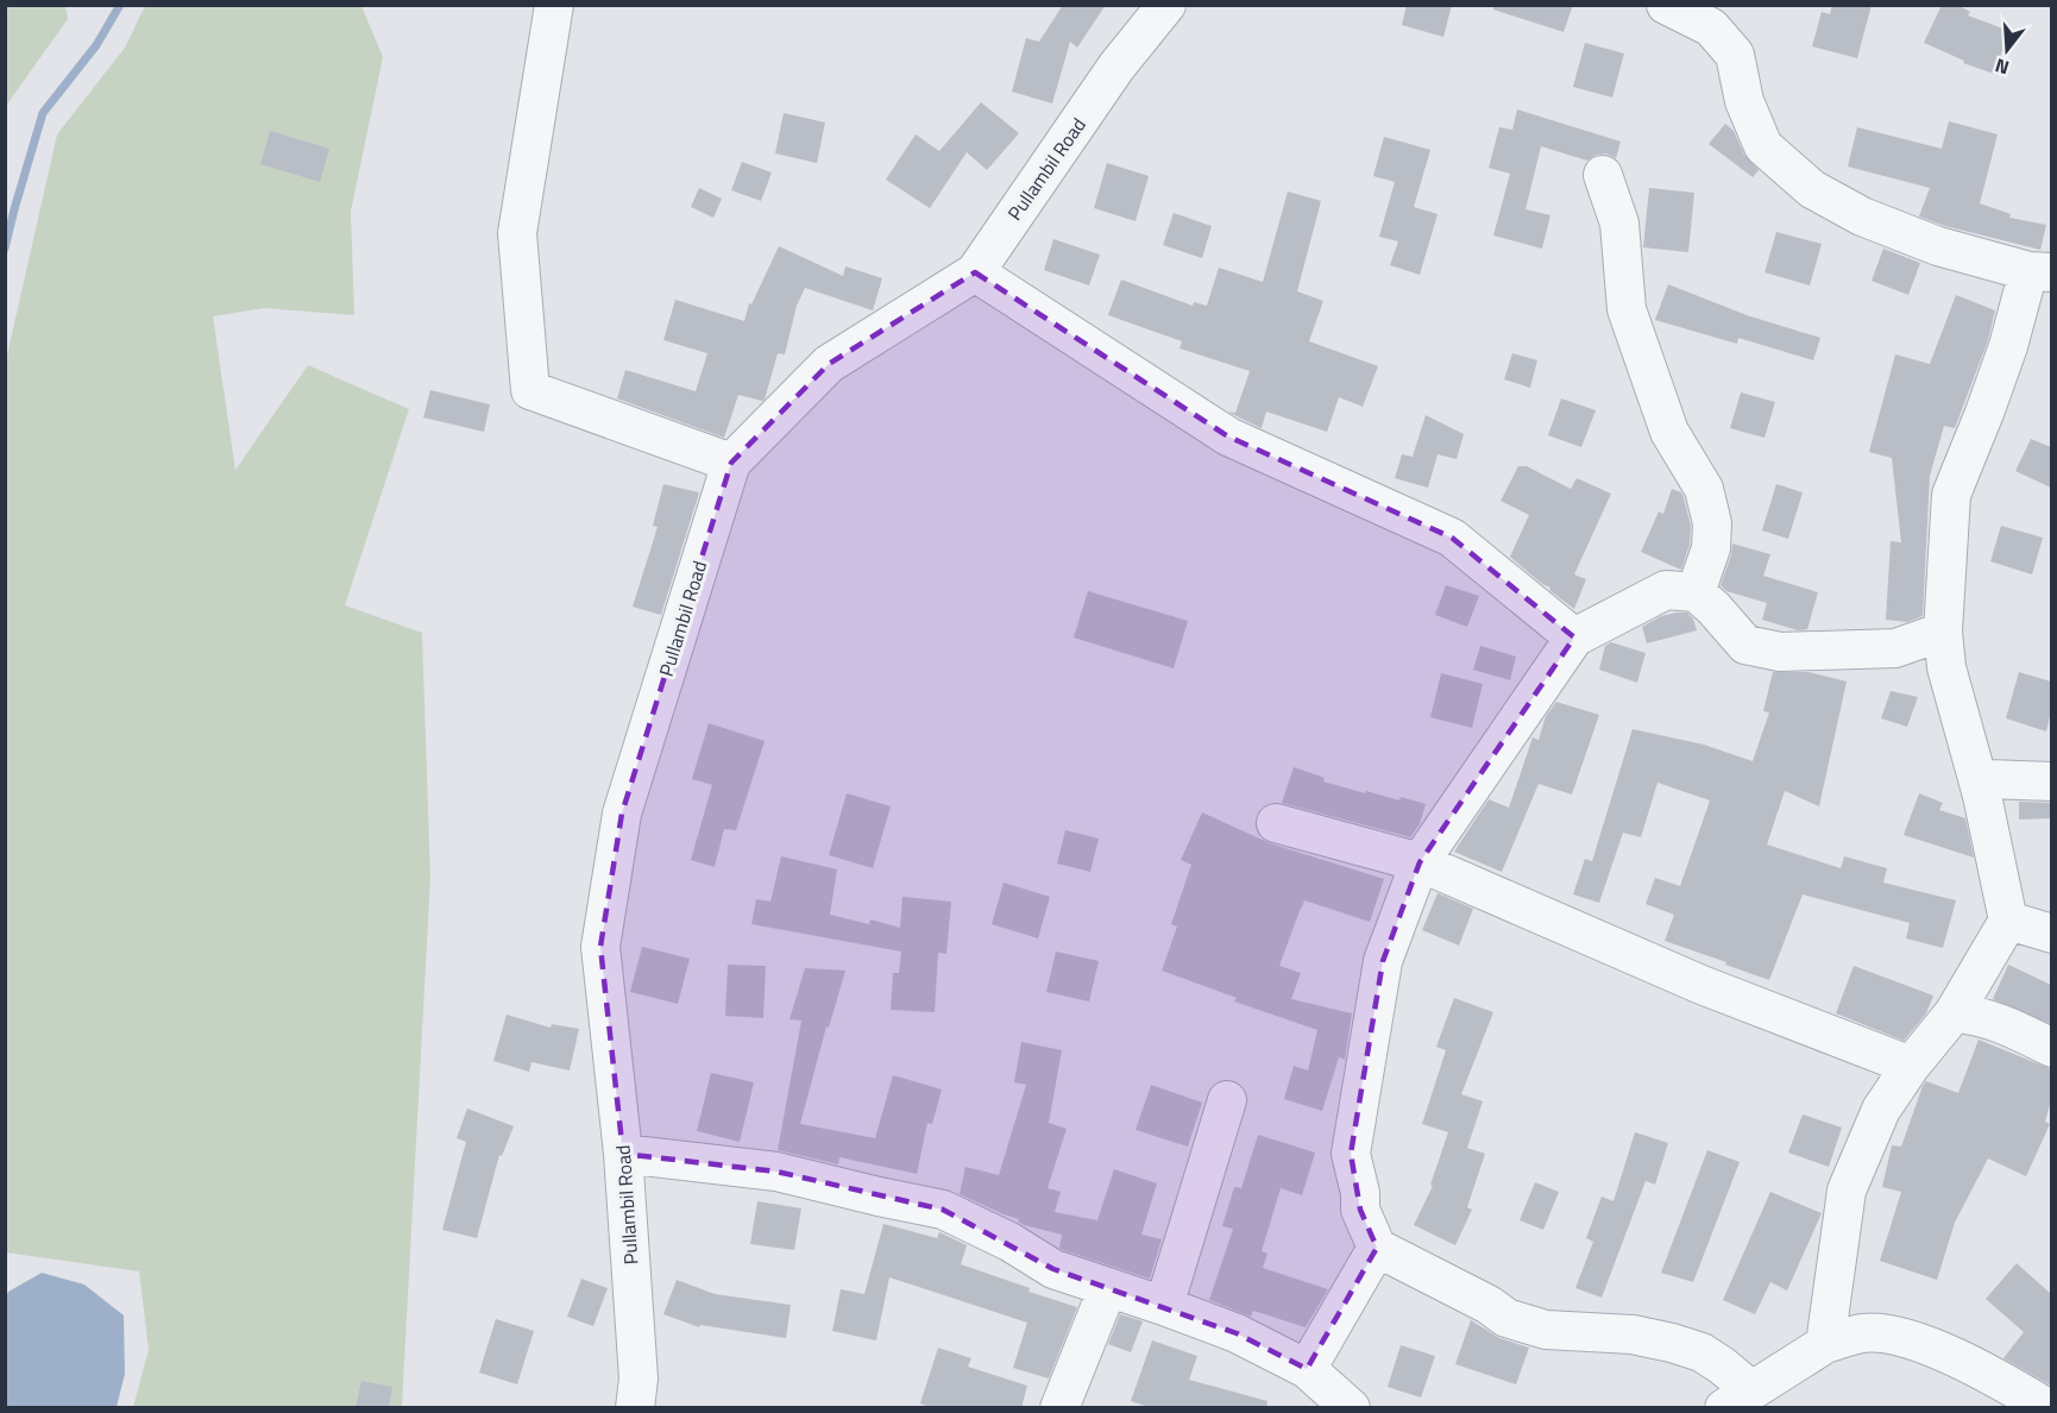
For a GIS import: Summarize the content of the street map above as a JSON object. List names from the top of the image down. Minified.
{"streets":{"street":["Pullambil Road"]},"north":"bottom"}
